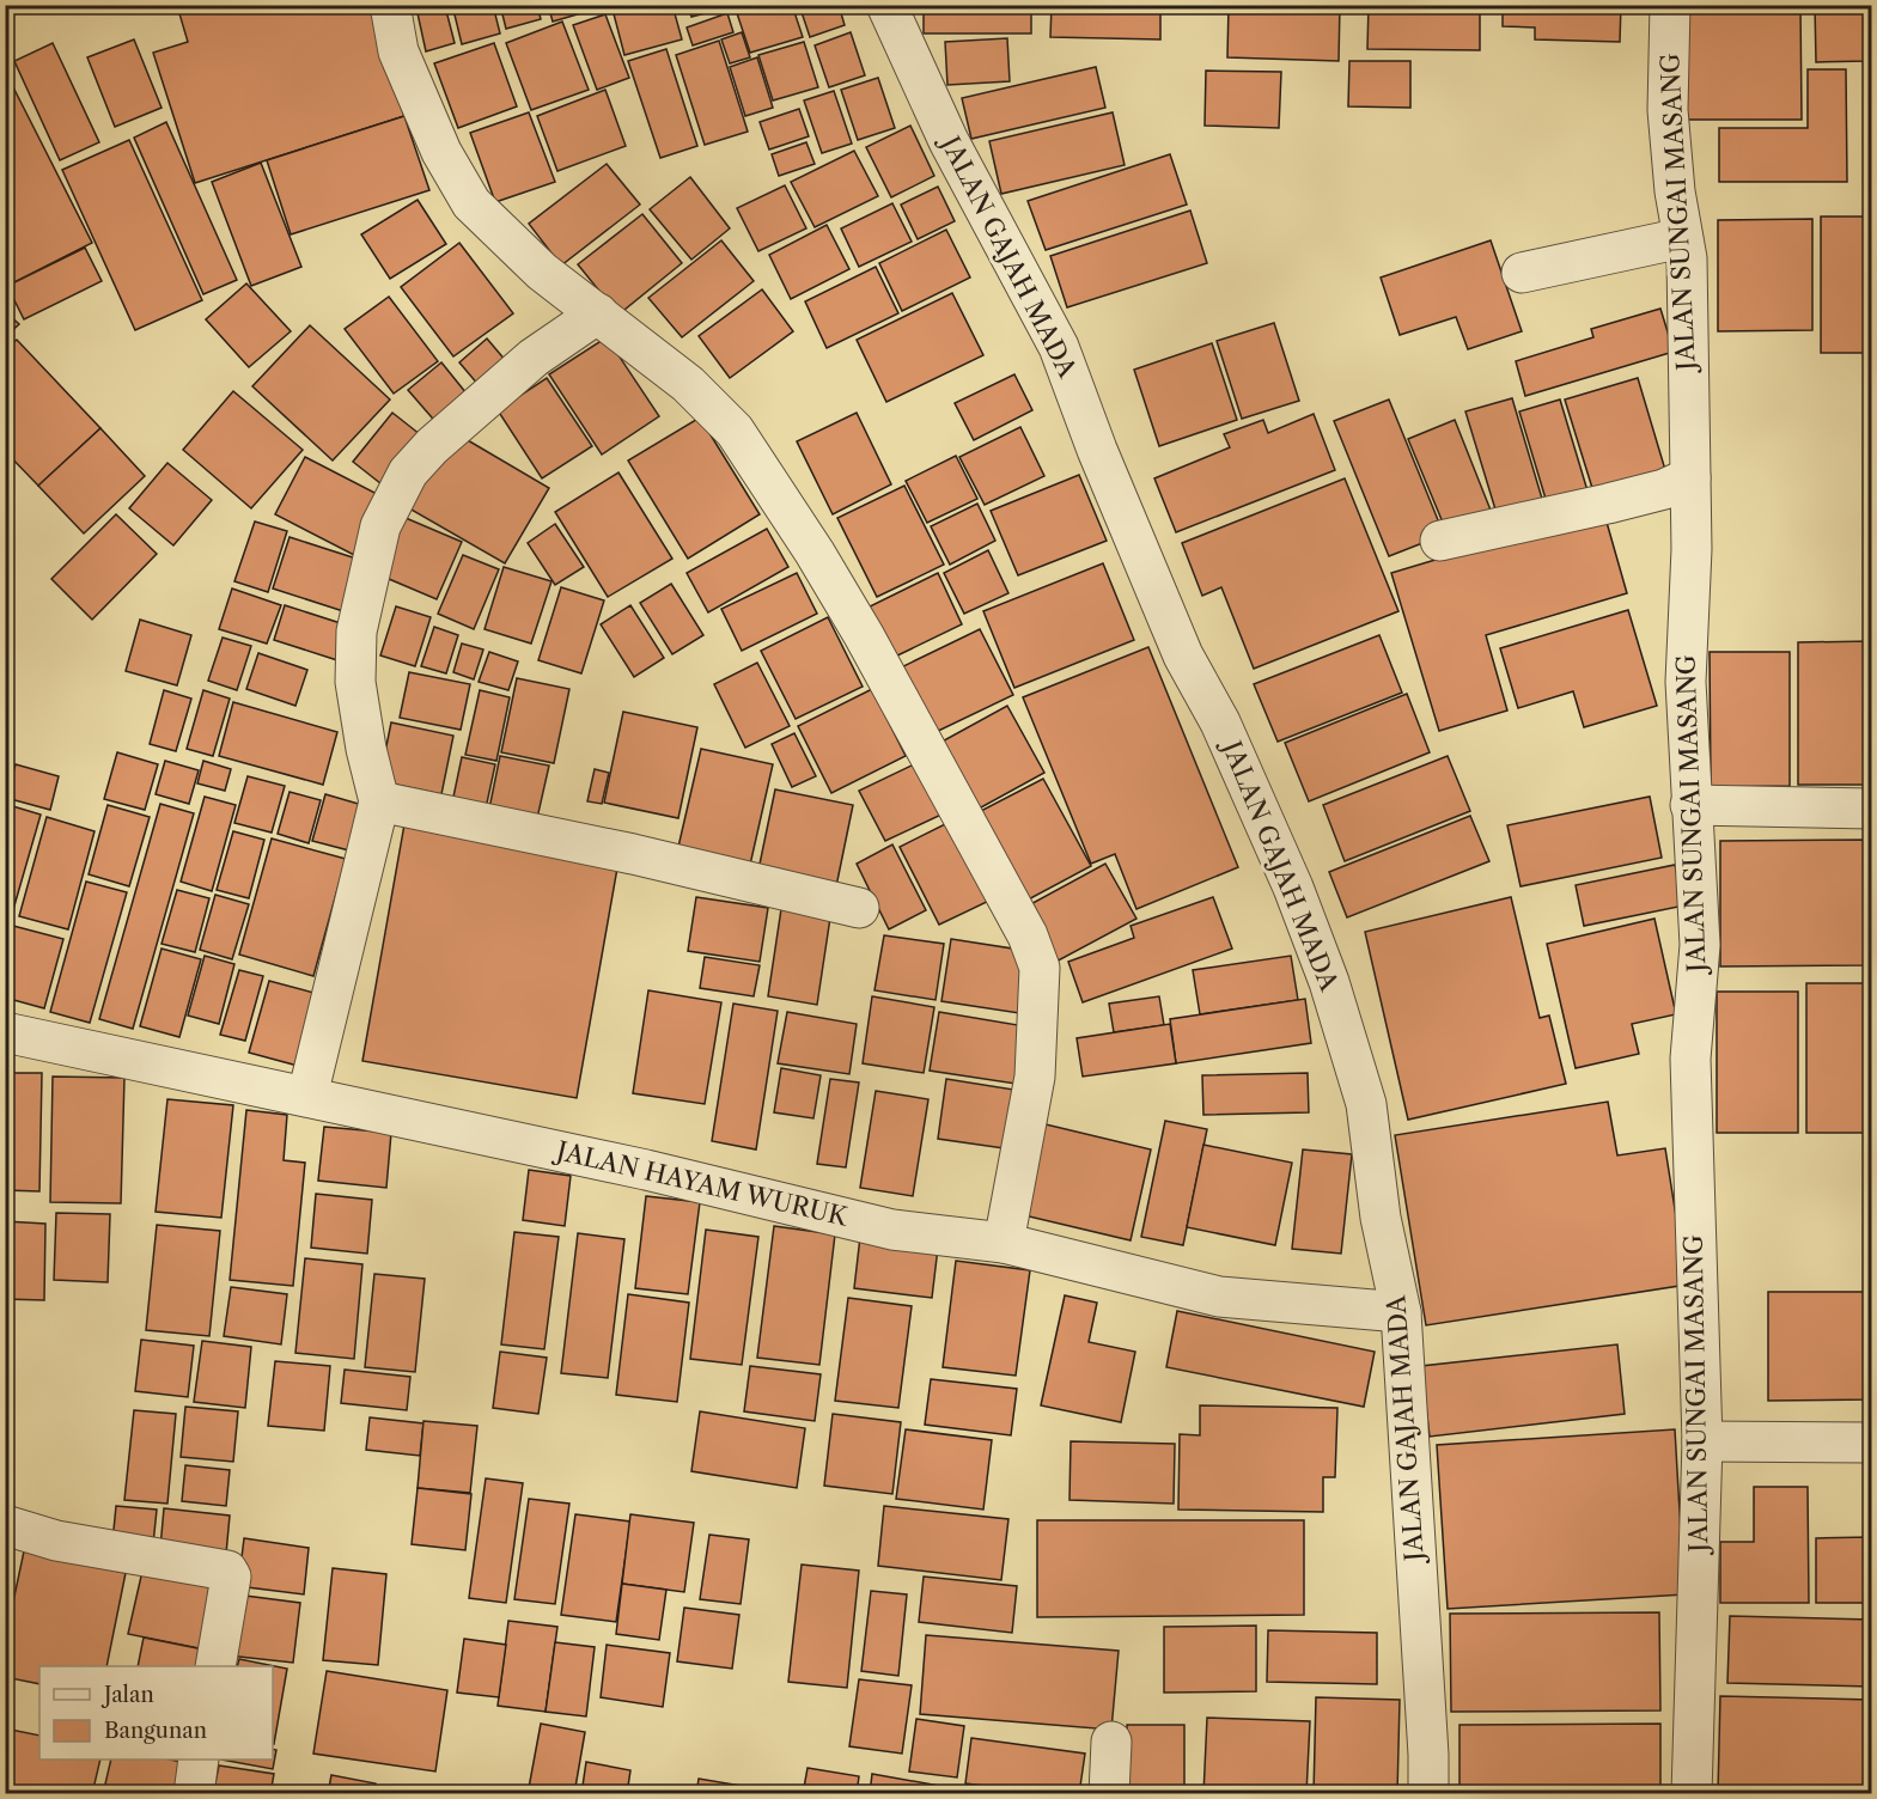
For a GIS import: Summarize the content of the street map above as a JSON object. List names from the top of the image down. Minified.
{"streets":{"street":["JALAN SUNGAI MASANG","JALAN GAJAH MADA","JALAN HAYAM WURUK"]},"crossings":[["JALAN GAJAH MADA","JALAN HAYAM WURUK"]],"legend":["Jalan","Bangunan"]}
